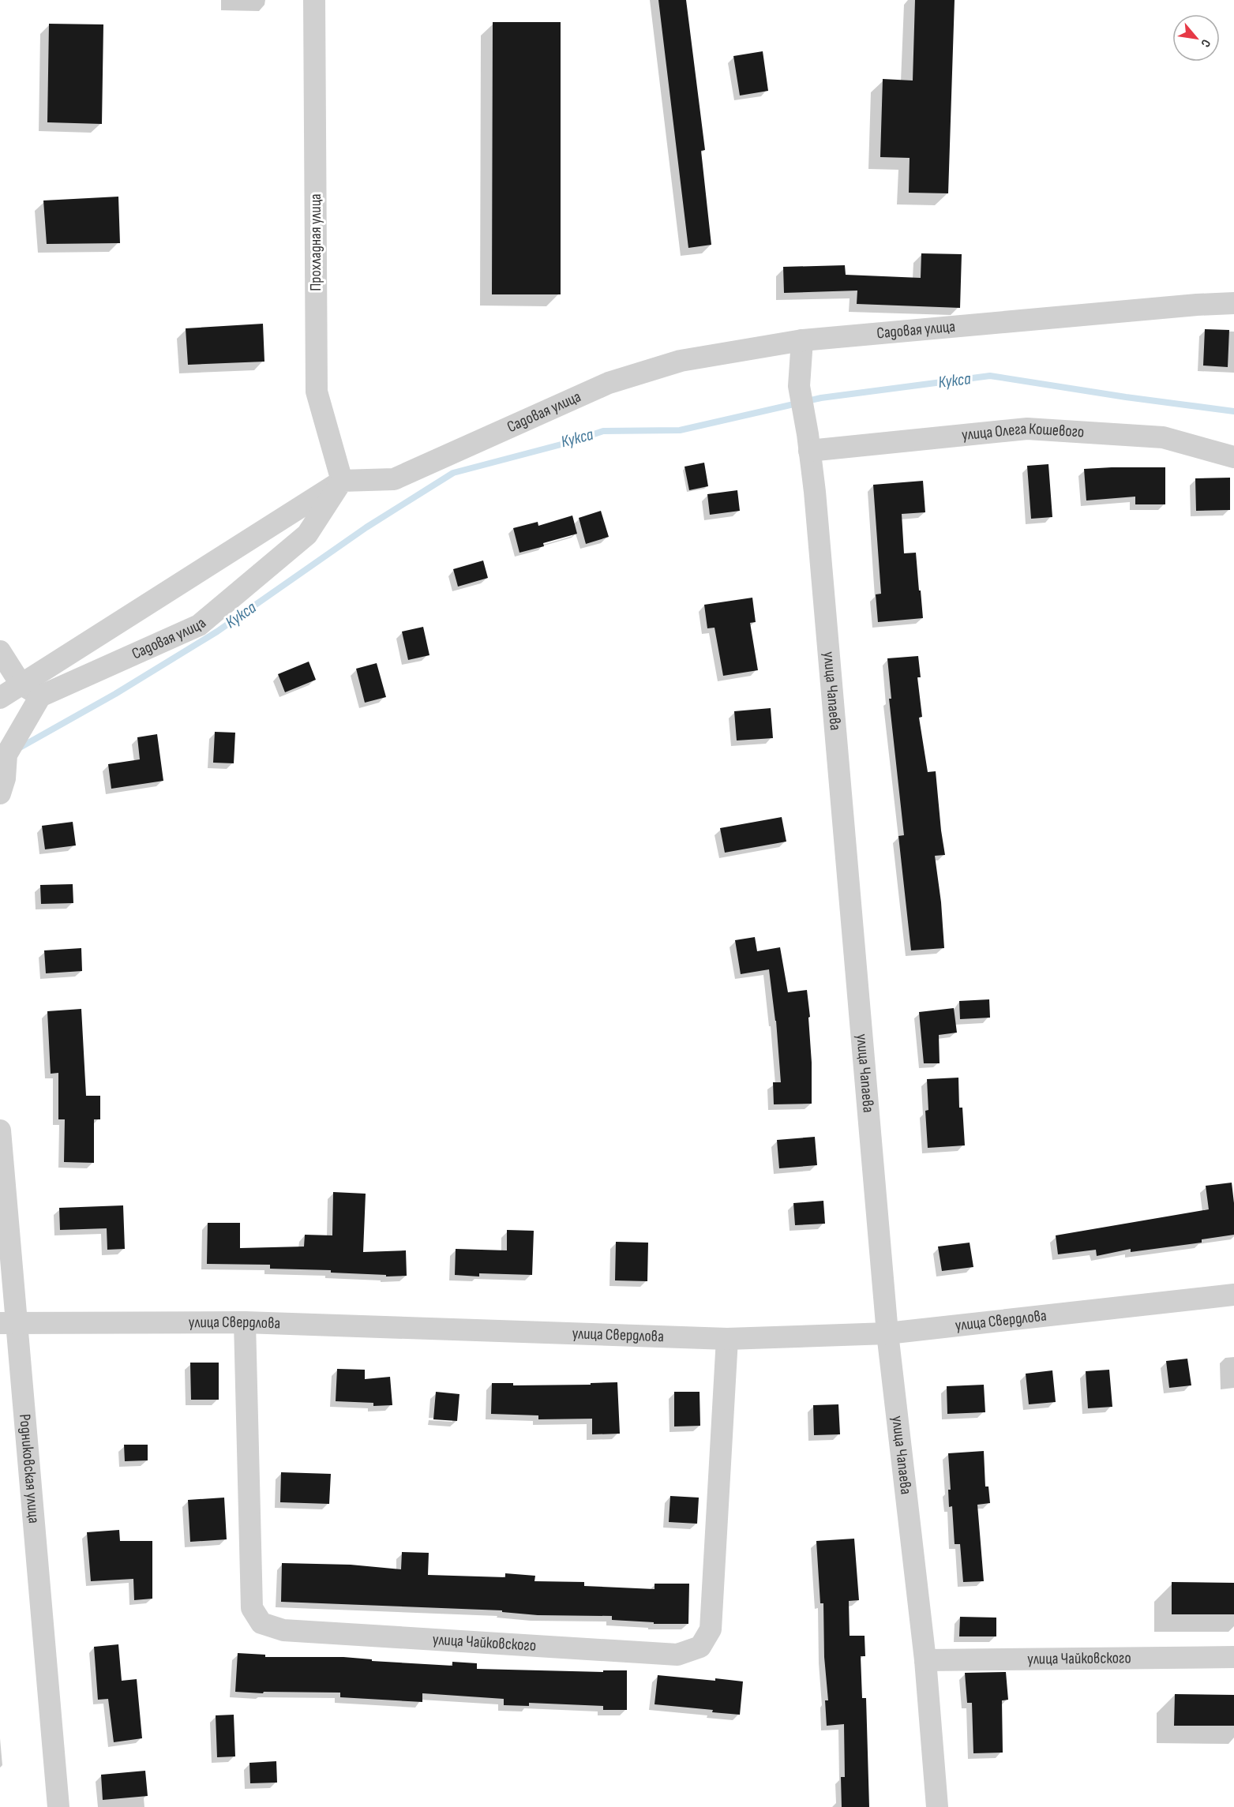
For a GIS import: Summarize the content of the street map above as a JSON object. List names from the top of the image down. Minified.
{"streets":{"street":["Прохладная улица","Садовая улица","улица Олега Кошевого","улица Чапаева","улица Свердлова","Родниковская улица","улица Чайковского"]},"crossings":[["Прохладная улица","Садовая улица"],["Садовая улица","улица Чапаева"],["улица Олега Кошевого","улица Чапаева"],["улица Чапаева","улица Свердлова"],["улица Чапаева","улица Чайковского"],["улица Свердлова","Родниковская улица"],["улица Свердлова","улица Чайковского"]],"water":["Кукса"],"north":"bottom right"}
